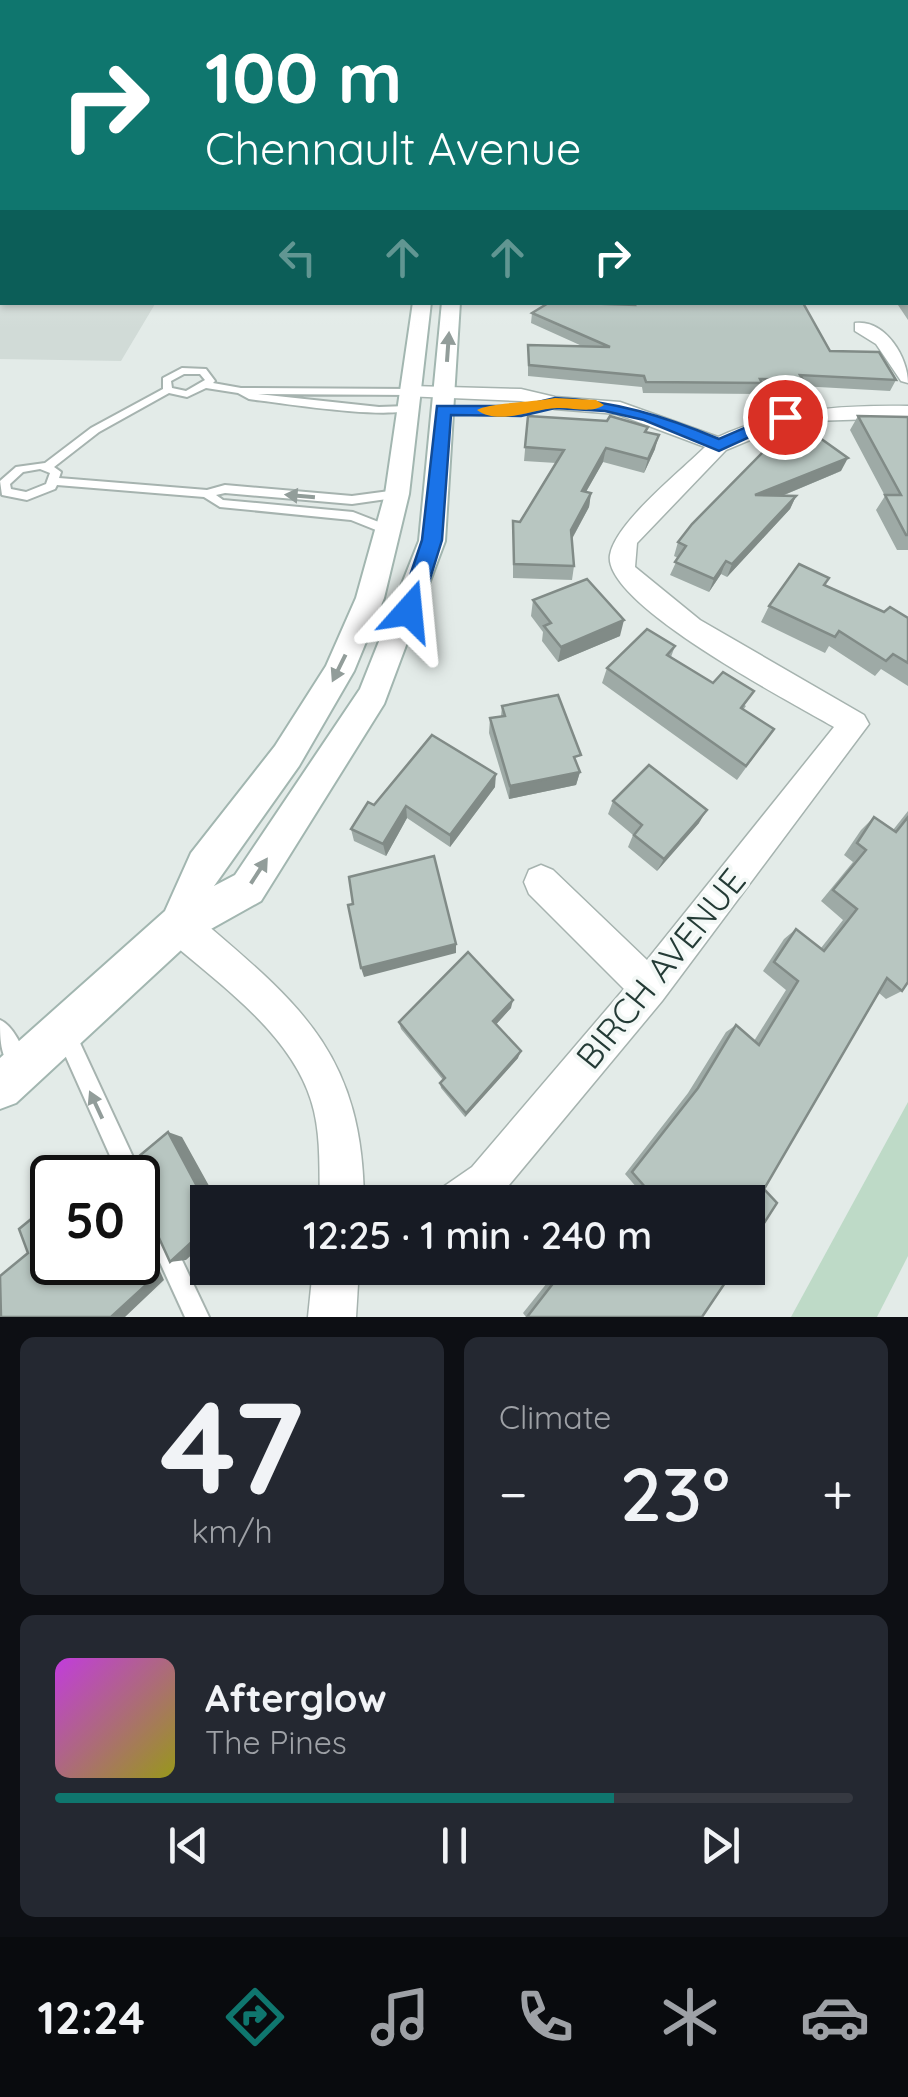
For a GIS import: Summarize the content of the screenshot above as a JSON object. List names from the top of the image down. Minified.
{"streets":{"street":["BIRCH AVENUE"]},"page":{"turn":["100 m","Chennault Avenue"],"limit":"50","trip":"12:25 · 1 min · 240 m","tile":[["47","km/h"],"Climate"],"heat":["−","23°","+"],"song":["Afterglow","The Pines"],"tabs":"12:24"}}
